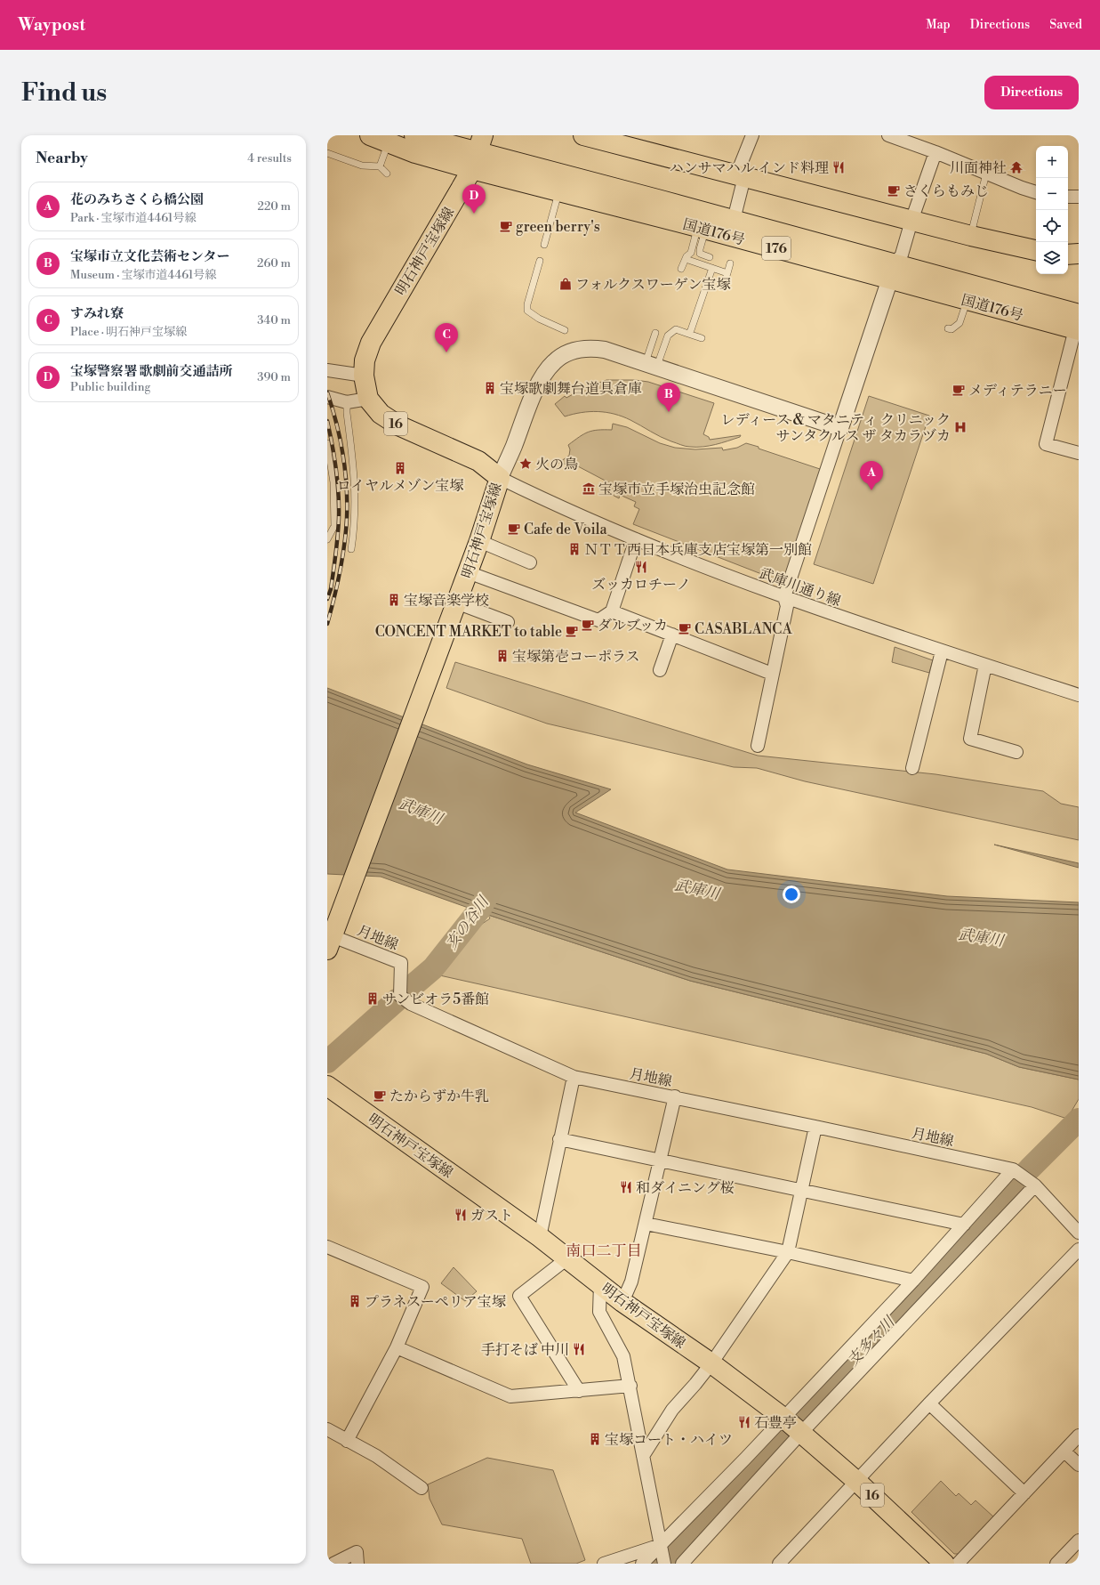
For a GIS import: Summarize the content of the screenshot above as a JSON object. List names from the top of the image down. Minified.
{"streets":{"main road":["国道176号","176","明石神戸宝塚線","16"],"street":["武庫川通り線","月地線"]},"crossings":[["国道176号","明石神戸宝塚線"],["明石神戸宝塚線","武庫川通り線"],["明石神戸宝塚線","月地線"]],"districts":["南口二丁目"],"water":["武庫川","亥の谷川","支多々川"],"places":{"restaurant":["ハンサマハル インド料理","ズッカロチーノ","和ダイニング桜","ガスト","手打そば 中川","石豊亭"],"temple":["川面神社"],"cafe":["さくらもみじ","green berry's","メディテラニー","Cafe de Voila","ダルブッカ","CASABLANCA","CONCENT MARKET to table","たからずか牛乳"],"shop":["フォルクスワーゲン宝塚"],"building":["宝塚歌劇舞台道具倉庫","ロイヤルメゾン宝塚","ＮＴＴ西日本兵庫支店宝塚第一別館","宝塚音楽学校","宝塚第壱コーポラス","サンビオラ5番館","プラネスーペリア宝塚","宝塚コート・ハイツ"],"hospital":["レディース & マタニティ クリニック サンタクルス ザ タカラヅカ"],"place":["火の鳥"],"museum":["宝塚市立手塚治虫記念館"]},"page":{"header":"Waypost","nav":["Map","Directions","Saved"],"buttons":"Directions","title":"Find us","heading":["Nearby","4 results"],"map_buttons":["+","−"],"list":[{"mark":"A","name":"花のみちさくら橋公園","note":"Park · 宝塚市道4461号線","value":"220 m"},{"mark":"B","name":"宝塚市立文化芸術センター","note":"Museum · 宝塚市道4461号線","value":"260 m"},{"mark":"C","name":"すみれ寮","note":"Place · 明石神戸宝塚線","value":"340 m"},{"mark":"D","name":"宝塚警察署 歌劇前交通詰所","note":"Public building","value":"390 m"}],"pins":["D","C","B","A"]}}
